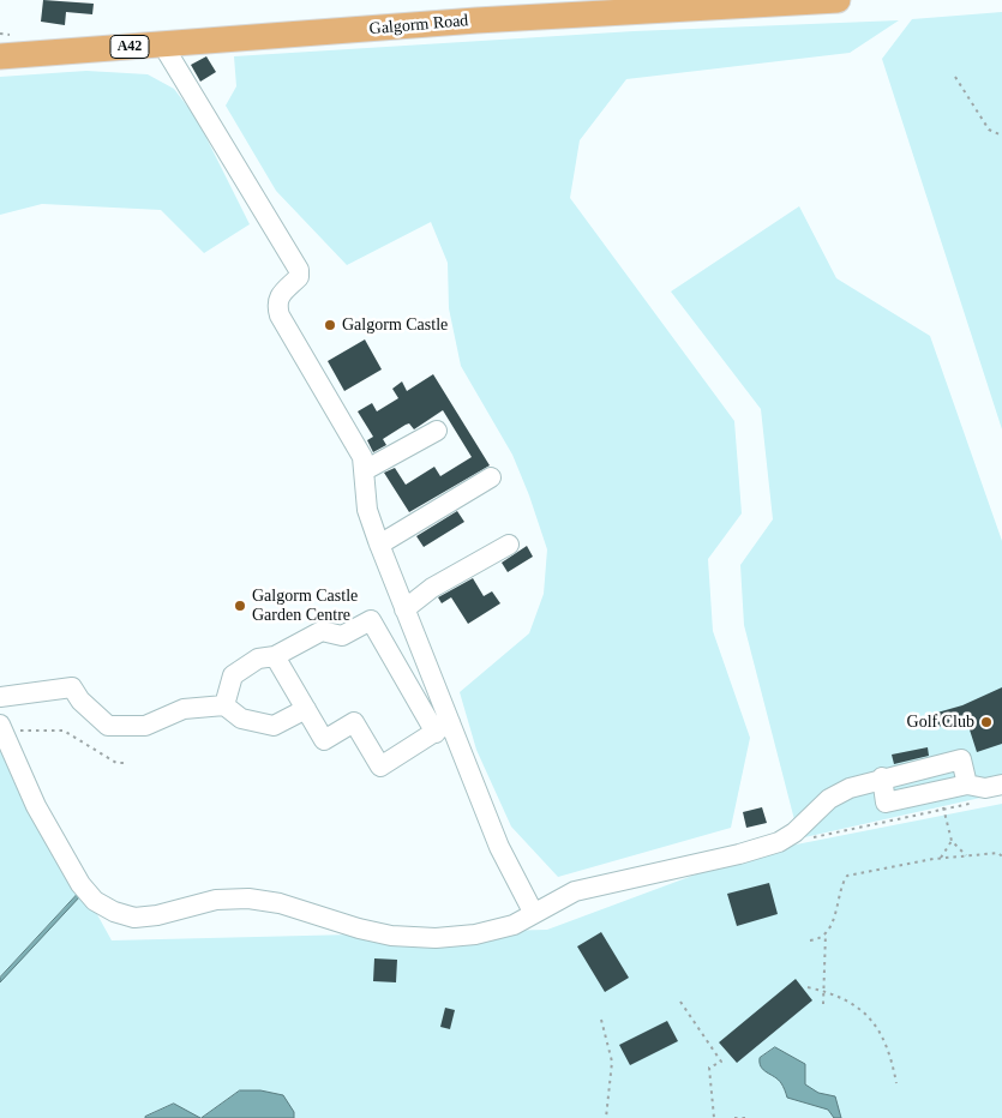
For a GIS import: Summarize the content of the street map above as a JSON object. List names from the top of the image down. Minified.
{"streets":{"main road":["Galgorm Road","A42"]},"places":["Galgorm Castle","Galgorm Castle Garden Centre","Golf Club"]}
